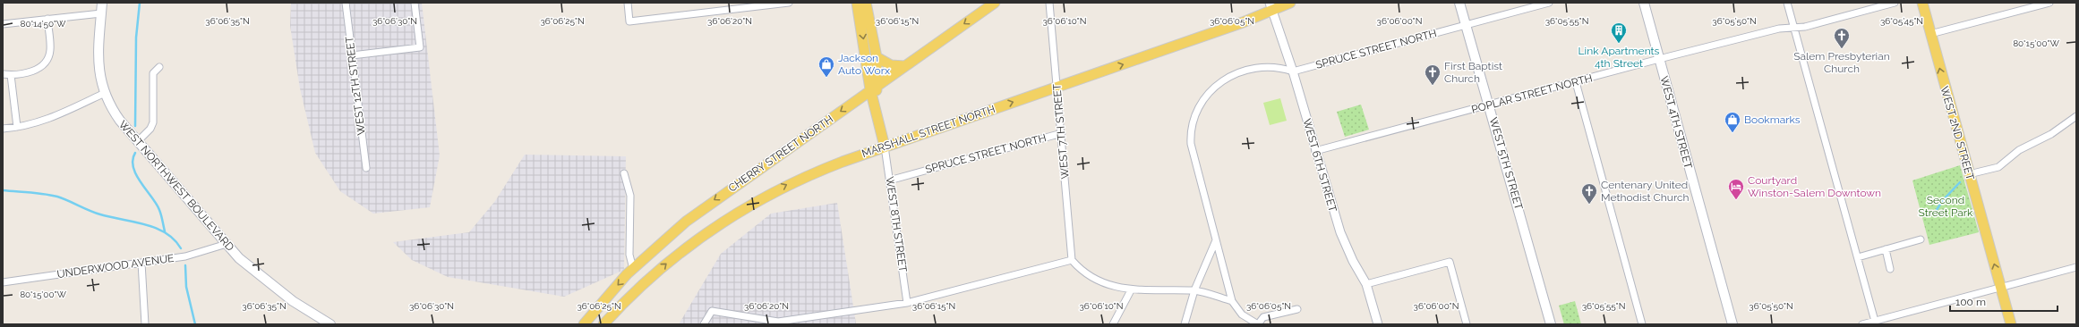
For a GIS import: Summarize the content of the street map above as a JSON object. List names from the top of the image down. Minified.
{"streets":{"main road":["WEST 4TH STREET","MARSHALL STREET NORTH","WEST 2ND STREET","CHERRY STREET NORTH","WEST 5TH STREET","WEST NORTHWEST BOULEVARD","WEST 8TH STREET"],"street":["SPRUCE STREET NORTH","WEST 12TH STREET","POPLAR STREET NORTH","WEST 7TH STREET","WEST 6TH STREET","UNDERWOOD AVENUE"]},"crossings":[["SPRUCE STREET NORTH","WEST 7TH STREET"],["SPRUCE STREET NORTH","WEST 5TH STREET"],["SPRUCE STREET NORTH","WEST 6TH STREET"],["SPRUCE STREET NORTH","WEST 8TH STREET"],["POPLAR STREET NORTH","WEST 4TH STREET"],["POPLAR STREET NORTH","WEST 5TH STREET"],["POPLAR STREET NORTH","WEST 6TH STREET"],["MARSHALL STREET NORTH","WEST 7TH STREET"],["MARSHALL STREET NORTH","WEST 6TH STREET"],["MARSHALL STREET NORTH","WEST 8TH STREET"],["CHERRY STREET NORTH","WEST 8TH STREET"],["WEST NORTHWEST BOULEVARD","UNDERWOOD AVENUE"]],"one_way":["MARSHALL STREET NORTH","WEST 2ND STREET","CHERRY STREET NORTH"],"parks":["Second Street Park"],"places":{"building":["Link Apartments 4th Street"],"church":["Salem Presbyterian Church","First Baptist Church","Centenary United Methodist Church"],"shop":["Jackson Auto Worx","Bookmarks"],"hotel":["Courtyard Winston-Salem Downtown"]},"scale_bar":"100 m","coordinates":["36°06'35\"N","36°06'30\"N","36°06'25\"N","36°06'20\"N","36°06'15\"N","36°06'10\"N","36°06'05\"N","36°06'00\"N","36°05'55\"N","36°05'50\"N","36°05'45\"N","80°14'50\"W","80°15'00\"W"]}
